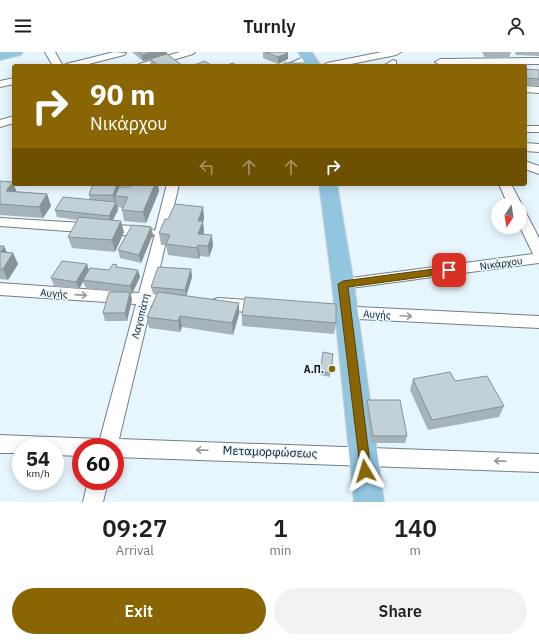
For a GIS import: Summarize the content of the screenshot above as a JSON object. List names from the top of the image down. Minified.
{"streets":{"street":["Νικάρχου","Αυγής","Λαγοπάτη","Μεταμορφώσεως"]},"crossings":[["Αυγής","Λαγοπάτη"]],"one_way":["Μεταμορφώσεως"],"places":["Α.Π."],"north":"bottom","page":{"header":"Turnly","turn":["90 m","Νικάρχου"],"speed":"54 km/h","limit":"60","eta":["09:27","Arrival","1","min","140","m"],"buttons":["Exit","Share"]}}
